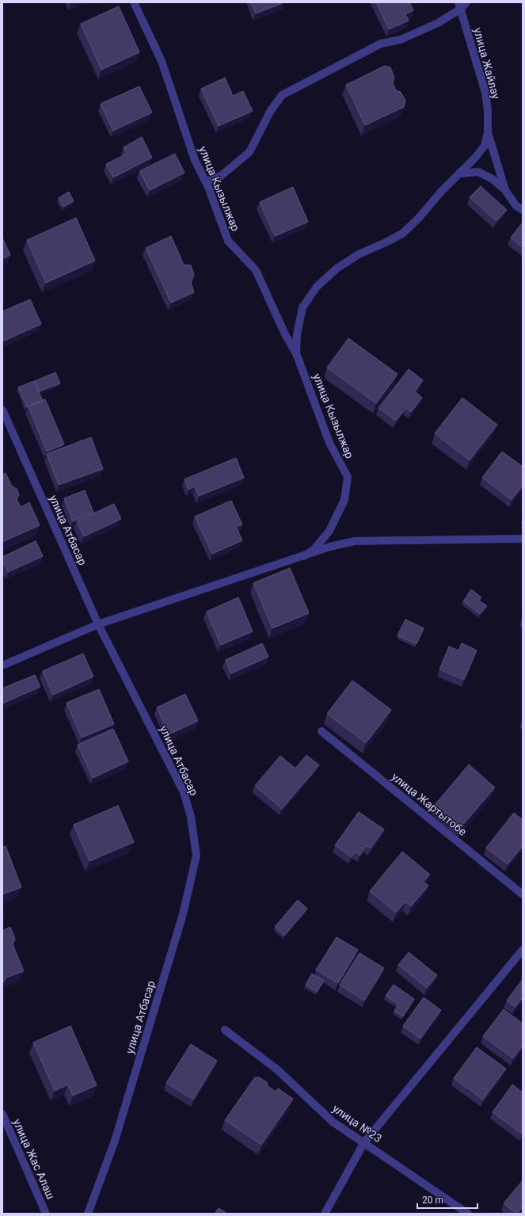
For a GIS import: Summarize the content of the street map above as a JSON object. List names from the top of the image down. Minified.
{"streets":{"street":["улица Жайлау","улица Кызылжар","улица Атбасар","улица Жартытобе","улица №23","улица Жас Алаш"]},"scale_bar":"20 m"}
